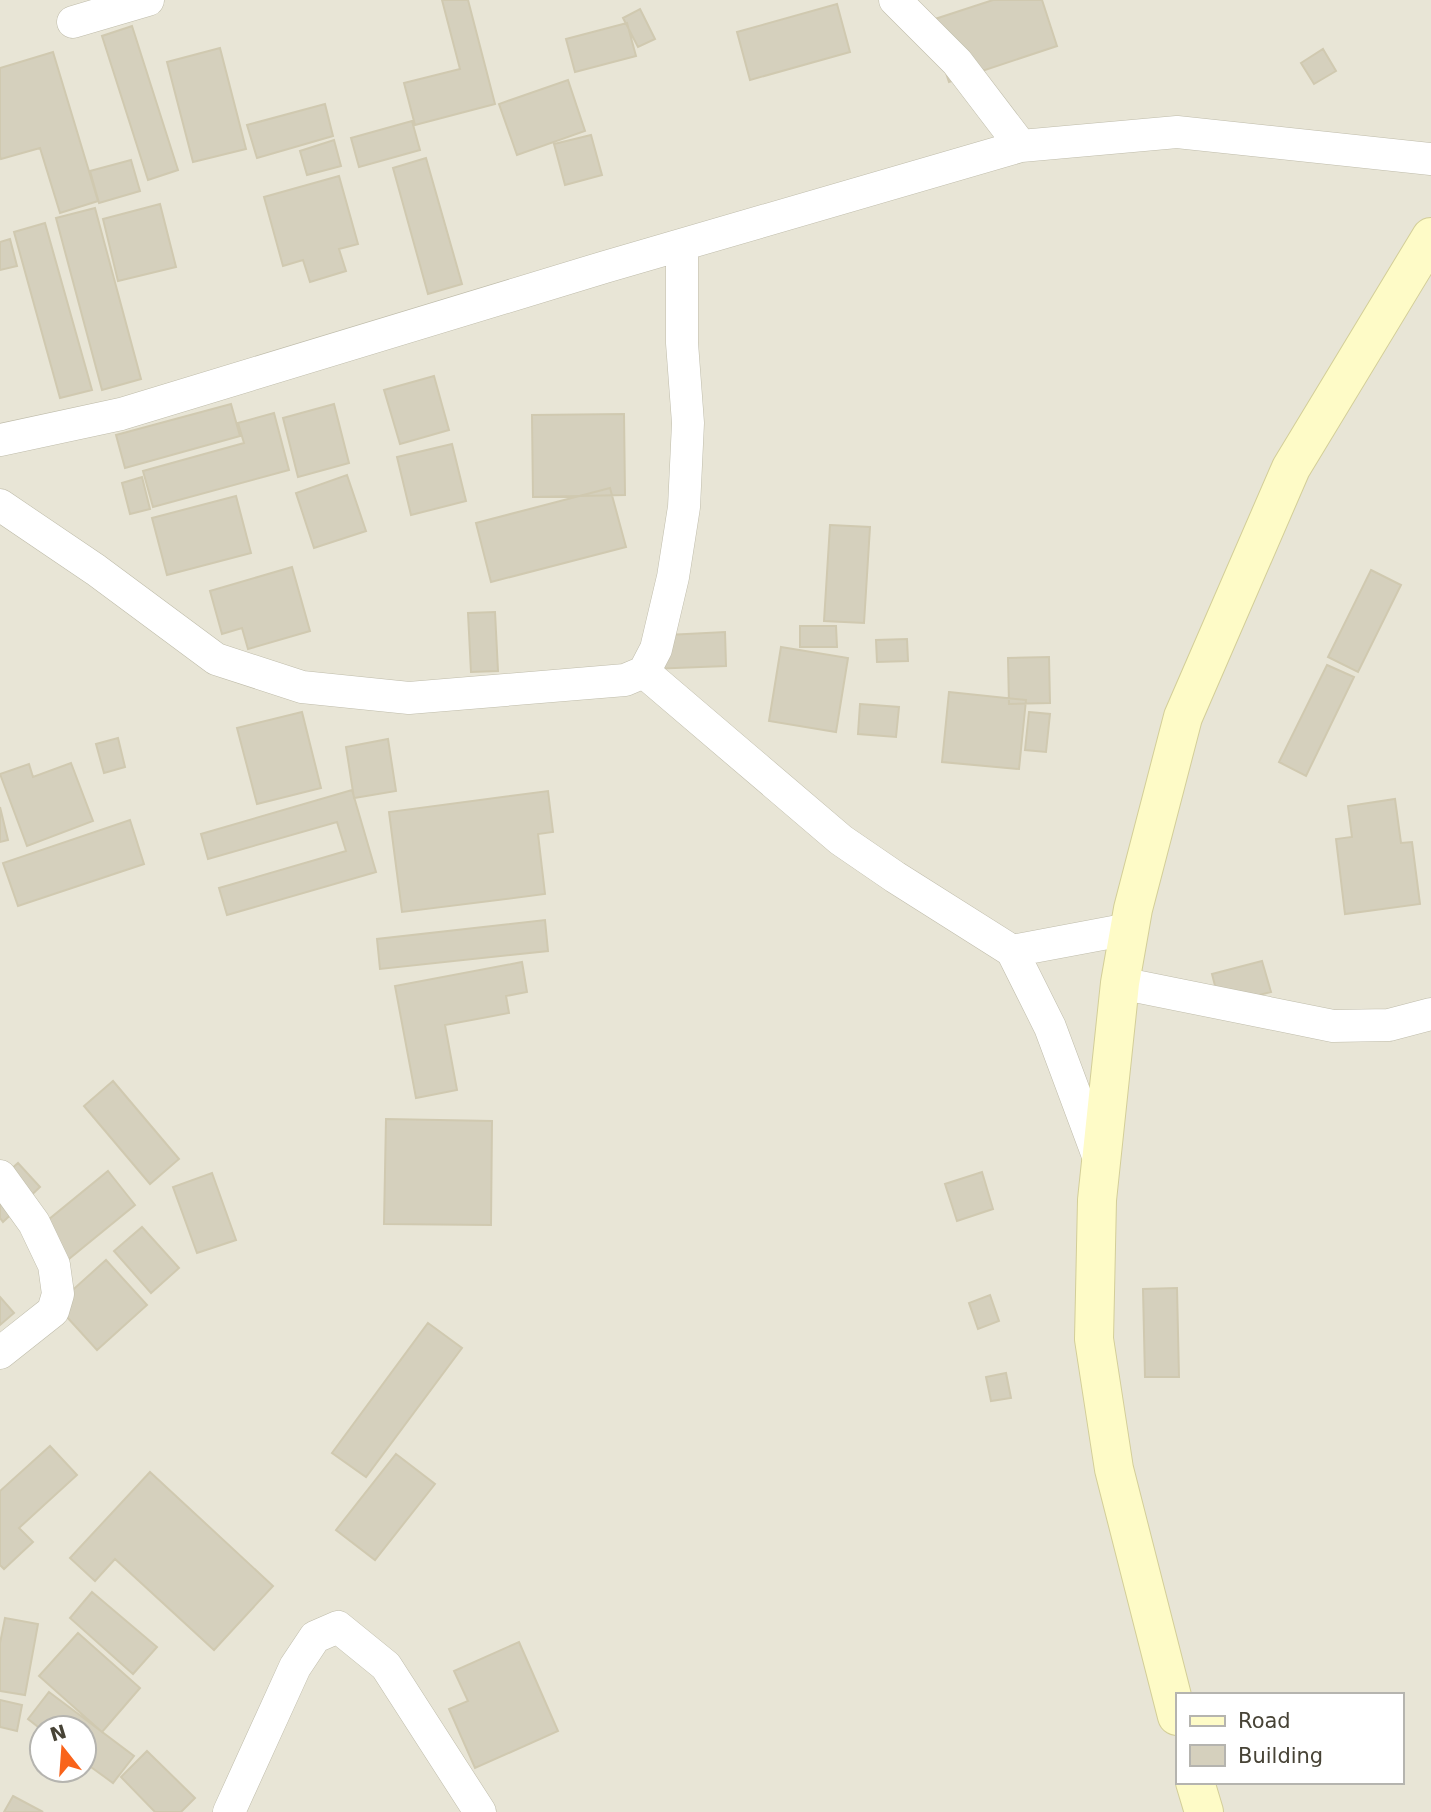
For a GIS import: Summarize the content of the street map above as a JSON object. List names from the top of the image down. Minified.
{"legend":["Road","Building"],"north":"top"}
